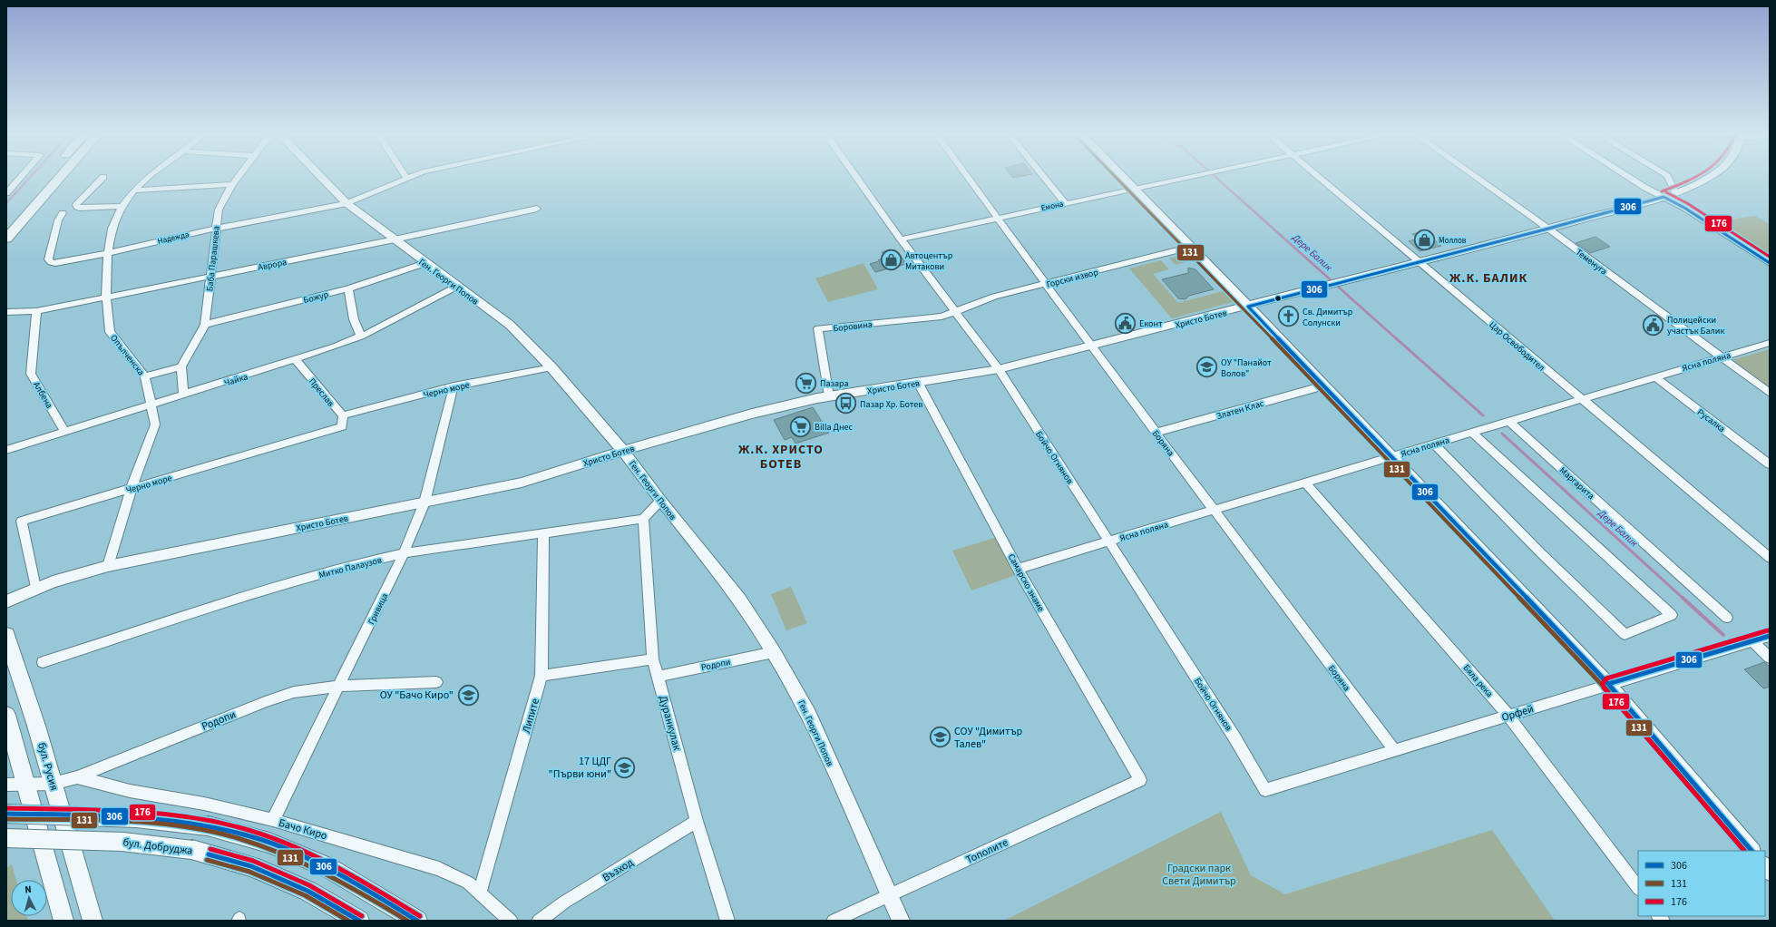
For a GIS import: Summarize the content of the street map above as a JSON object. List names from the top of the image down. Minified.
{"streets":{"main road":["бул. Русия","бул. Добруджа"],"street":["Емона","Надежда","Баба Парашкева","Теменуга","Аврора","Горски извор","Ген. Георги Попов","Божур","Христо Ботев","Боровина","Цар Освободител","Опълченска","Ясна поляна","Чайка","Черно море","Преслав","Албена","Златен Клас","Русалка","Боряна","Бойчо Огнянов","Маргарита","Митко Палаузов","Самарско знаме","Гривица","Родопи","Бяла река","Орфей","Липите","Дуранкулак","Бачо Киро","Тополите","Възход"]},"crossings":[["Емона","Боряна"],["Емона","Бойчо Огнянов"],["Надежда","Баба Парашкева"],["Надежда","Ген. Георги Попов"],["Надежда","Опълченска"],["Баба Парашкева","Аврора"],["Баба Парашкева","Божур"],["Теменуга","Христо Ботев"],["Теменуга","Ясна поляна"],["Аврора","Ген. Георги Попов"],["Аврора","Опълченска"],["Аврора","Албена"],["Горски извор","Боровина"],["Горски извор","Боряна"],["Горски извор","Бойчо Огнянов"],["Ген. Георги Попов","Божур"],["Ген. Георги Попов","Христо Ботев"],["Ген. Георги Попов","Чайка"],["Ген. Георги Попов","Черно море"],["Ген. Георги Попов","Родопи"],["Ген. Георги Попов","Тополите"],["Христо Ботев","Боровина"],["Христо Ботев","Цар Освободител"],["Христо Ботев","Опълченска"],["Христо Ботев","Черно море"],["Христо Ботев","Боряна"],["Христо Ботев","Бойчо Огнянов"],["Христо Ботев","Самарско знаме"],["Христо Ботев","Гривица"],["Боровина","Бойчо Огнянов"],["Цар Освободител","Ясна поляна"],["Опълченска","Чайка"],["Опълченска","Черно море"],["Ясна поляна","Русалка"],["Ясна поляна","Боряна"],["Ясна поляна","Бойчо Огнянов"],["Ясна поляна","Маргарита"],["Ясна поляна","Самарско знаме"],["Ясна поляна","Бяла река"],["Чайка","Преслав"],["Чайка","Албена"],["Черно море","Преслав"],["Черно море","Гривица"],["Златен Клас","Боряна"],["Боряна","Орфей"],["Бойчо Огнянов","Орфей"],["Митко Палаузов","Гривица"],["Митко Палаузов","Липите"],["Митко Палаузов","Дуранкулак"],["Самарско знаме","Тополите"],["Гривица","Родопи"],["Гривица","Бачо Киро"],["Родопи","Дуранкулак"],["Родопи","бул. Русия"],["Родопи","Бачо Киро"],["Бяла река","Орфей"],["Липите","Бачо Киро"],["Дуранкулак","Възход"]],"districts":["Ж.К. БАЛИК","Ж.К. ХРИСТО БОТЕВ"],"water":["Дере Балик"],"parks":["Градски парк Свети Димитър"],"places":{"shop":["Моллов","Автоцентър Митакови"],"church":["Св. Димитър Солунски"],"public building":["Еконт","Полицейски участък Балик"],"school or university":["ОУ \"Панайот Волов\"","ОУ \"Бачо Киро\"","СОУ \"Димитър Талев\"","17 ЦДГ \"Първи юни\""],"supermarket":["Пазара","Billa Днес"],"bus stop":["Пазар Хр. Ботев"]},"lines":["transit line 131","transit line 176","transit line 306"],"legend":["306","131","176"],"north":"top"}
